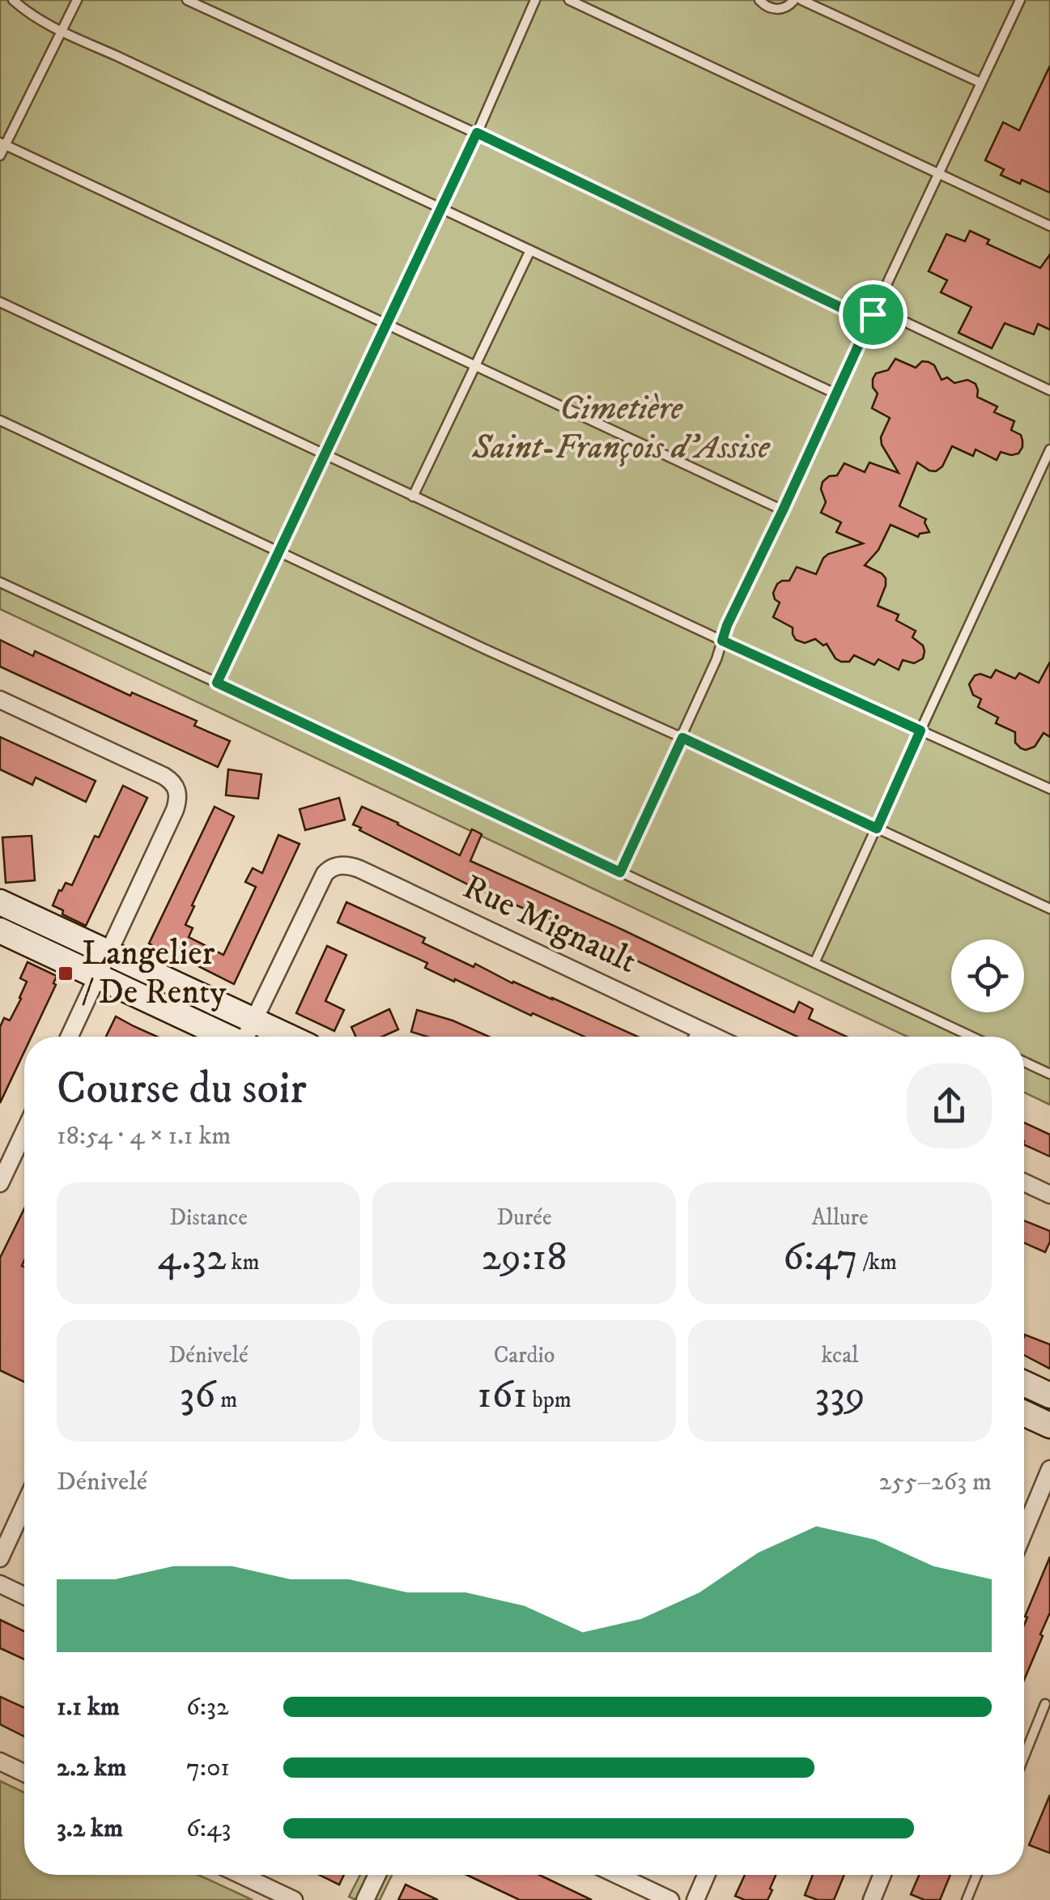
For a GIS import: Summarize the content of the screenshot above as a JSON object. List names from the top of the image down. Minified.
{"streets":{"street":["Rue Mignault"]},"parks":["Cimetière Saint-François d'Assise"],"places":{"transit":["Langelier / De Renty"]},"page":{"heading":["Course du soir","18:54 · 4 × 1.1 km"],"stats":[["Distance","4.32 km"],["Durée","29:18"],["Allure","6:47 /km"],["Dénivelé","36 m"],["Cardio","161 bpm"],["kcal","339"]],"chart":["Dénivelé","255–263 m"],"list":[{"name":"1.1 km","note":"6:32"},{"name":"2.2 km","note":"7:01"},{"name":"3.2 km","note":"6:43"}]}}
